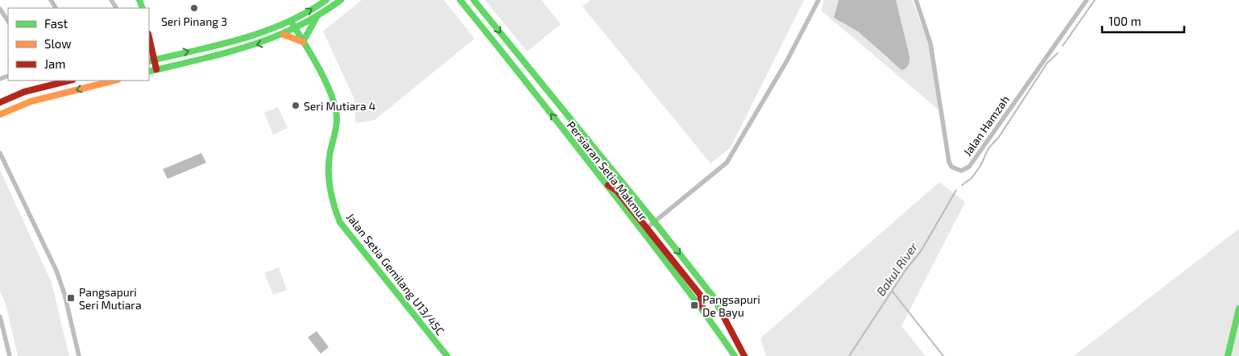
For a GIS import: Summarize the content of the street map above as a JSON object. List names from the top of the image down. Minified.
{"streets":{"street":["Jalan Hamzah","Persiaran Setia Makmur","Jalan Setia Gemilang U13/45C"]},"water":["Bakul River"],"places":{"other":["Seri Pinang 3","Seri Mutiara 4"],"transit":["Pangsapuri Seri Mutiara","Pangsapuri De Bayu"]},"legend":["Fast","Slow","Jam"],"scale_bar":"100 m"}
